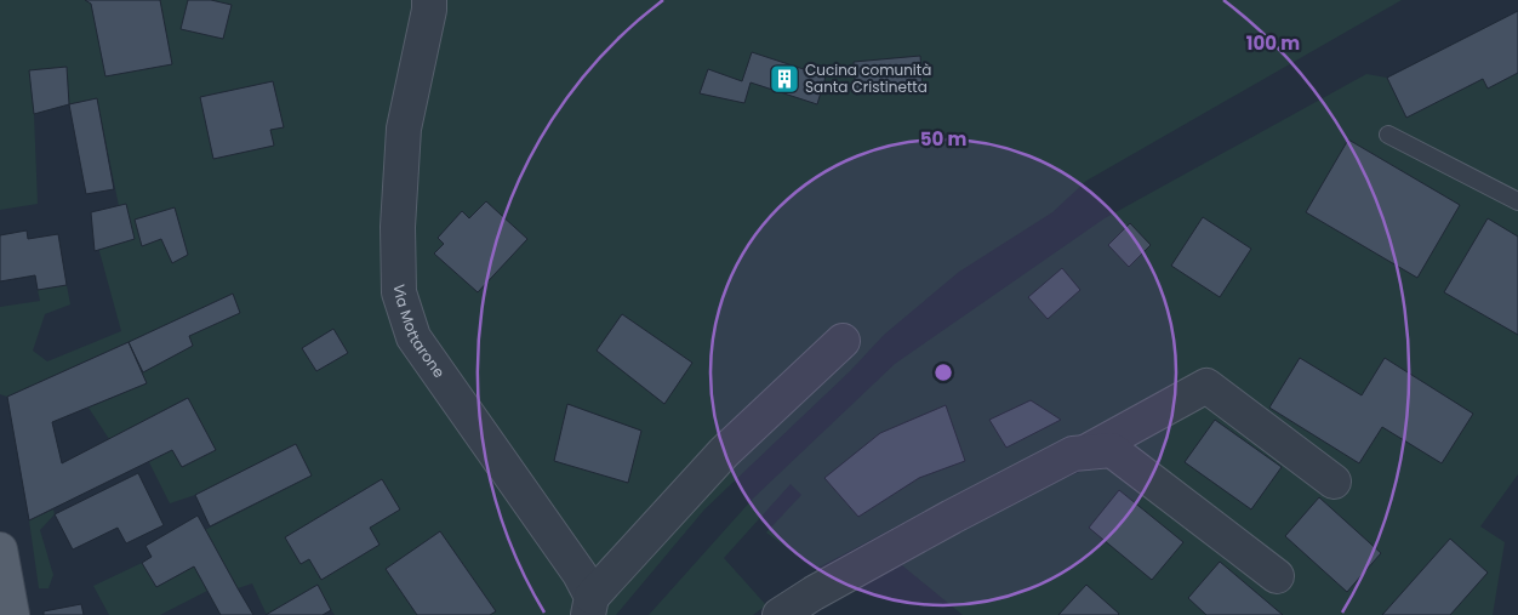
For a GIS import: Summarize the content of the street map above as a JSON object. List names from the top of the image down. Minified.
{"streets":{"street":["Via Mottarone"]},"places":{"building":["Cucina comunità Santa Cristinetta"]},"rings":["100 m","50 m"]}
